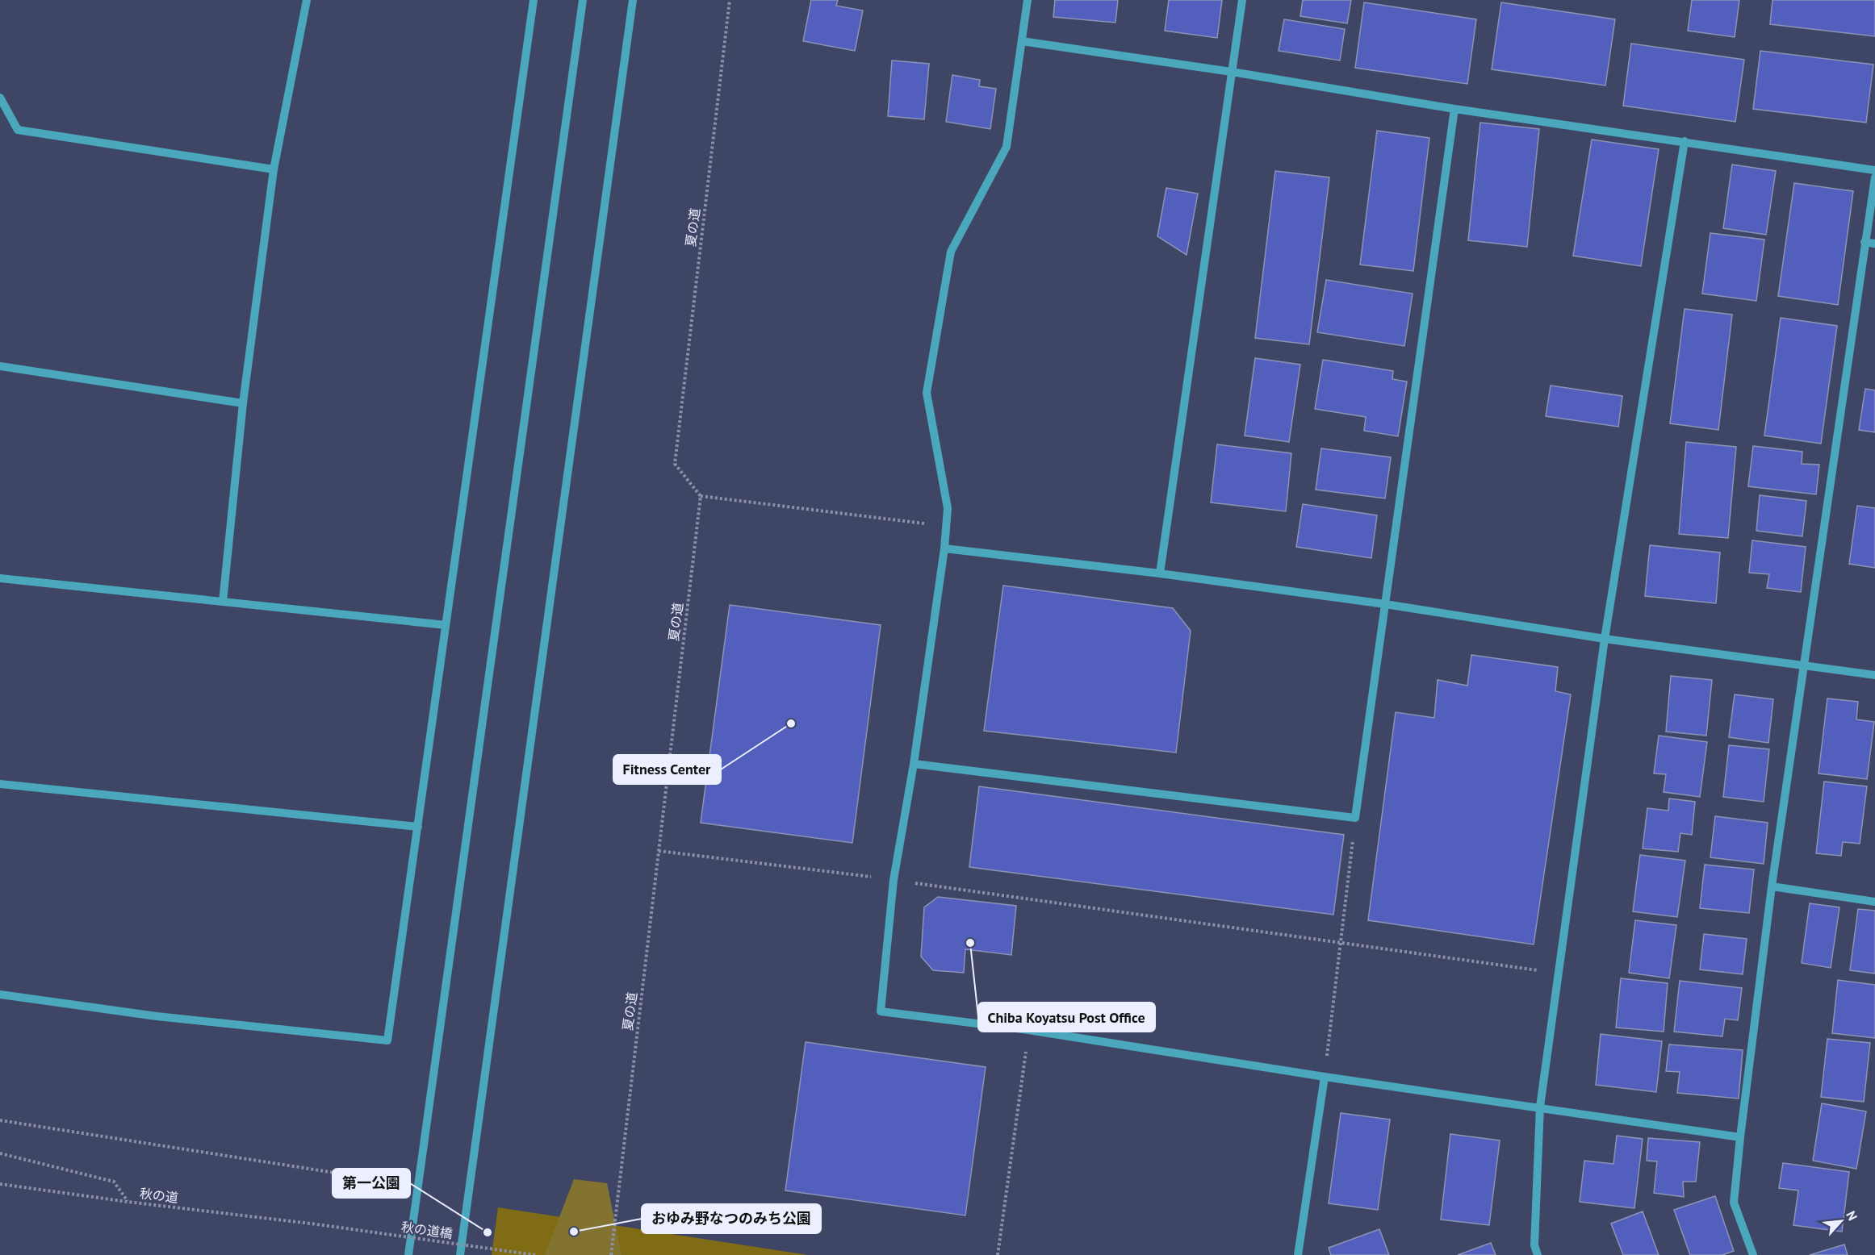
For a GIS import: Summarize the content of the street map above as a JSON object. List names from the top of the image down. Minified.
{"streets":{"path":["夏の道","秋の道","秋の道橋"]},"crossings":[["秋の道","秋の道橋"]],"places":["Fitness Center","Chiba Koyatsu Post Office","おゆみ野なつのみち公園","第一公園"],"north":"top right"}
